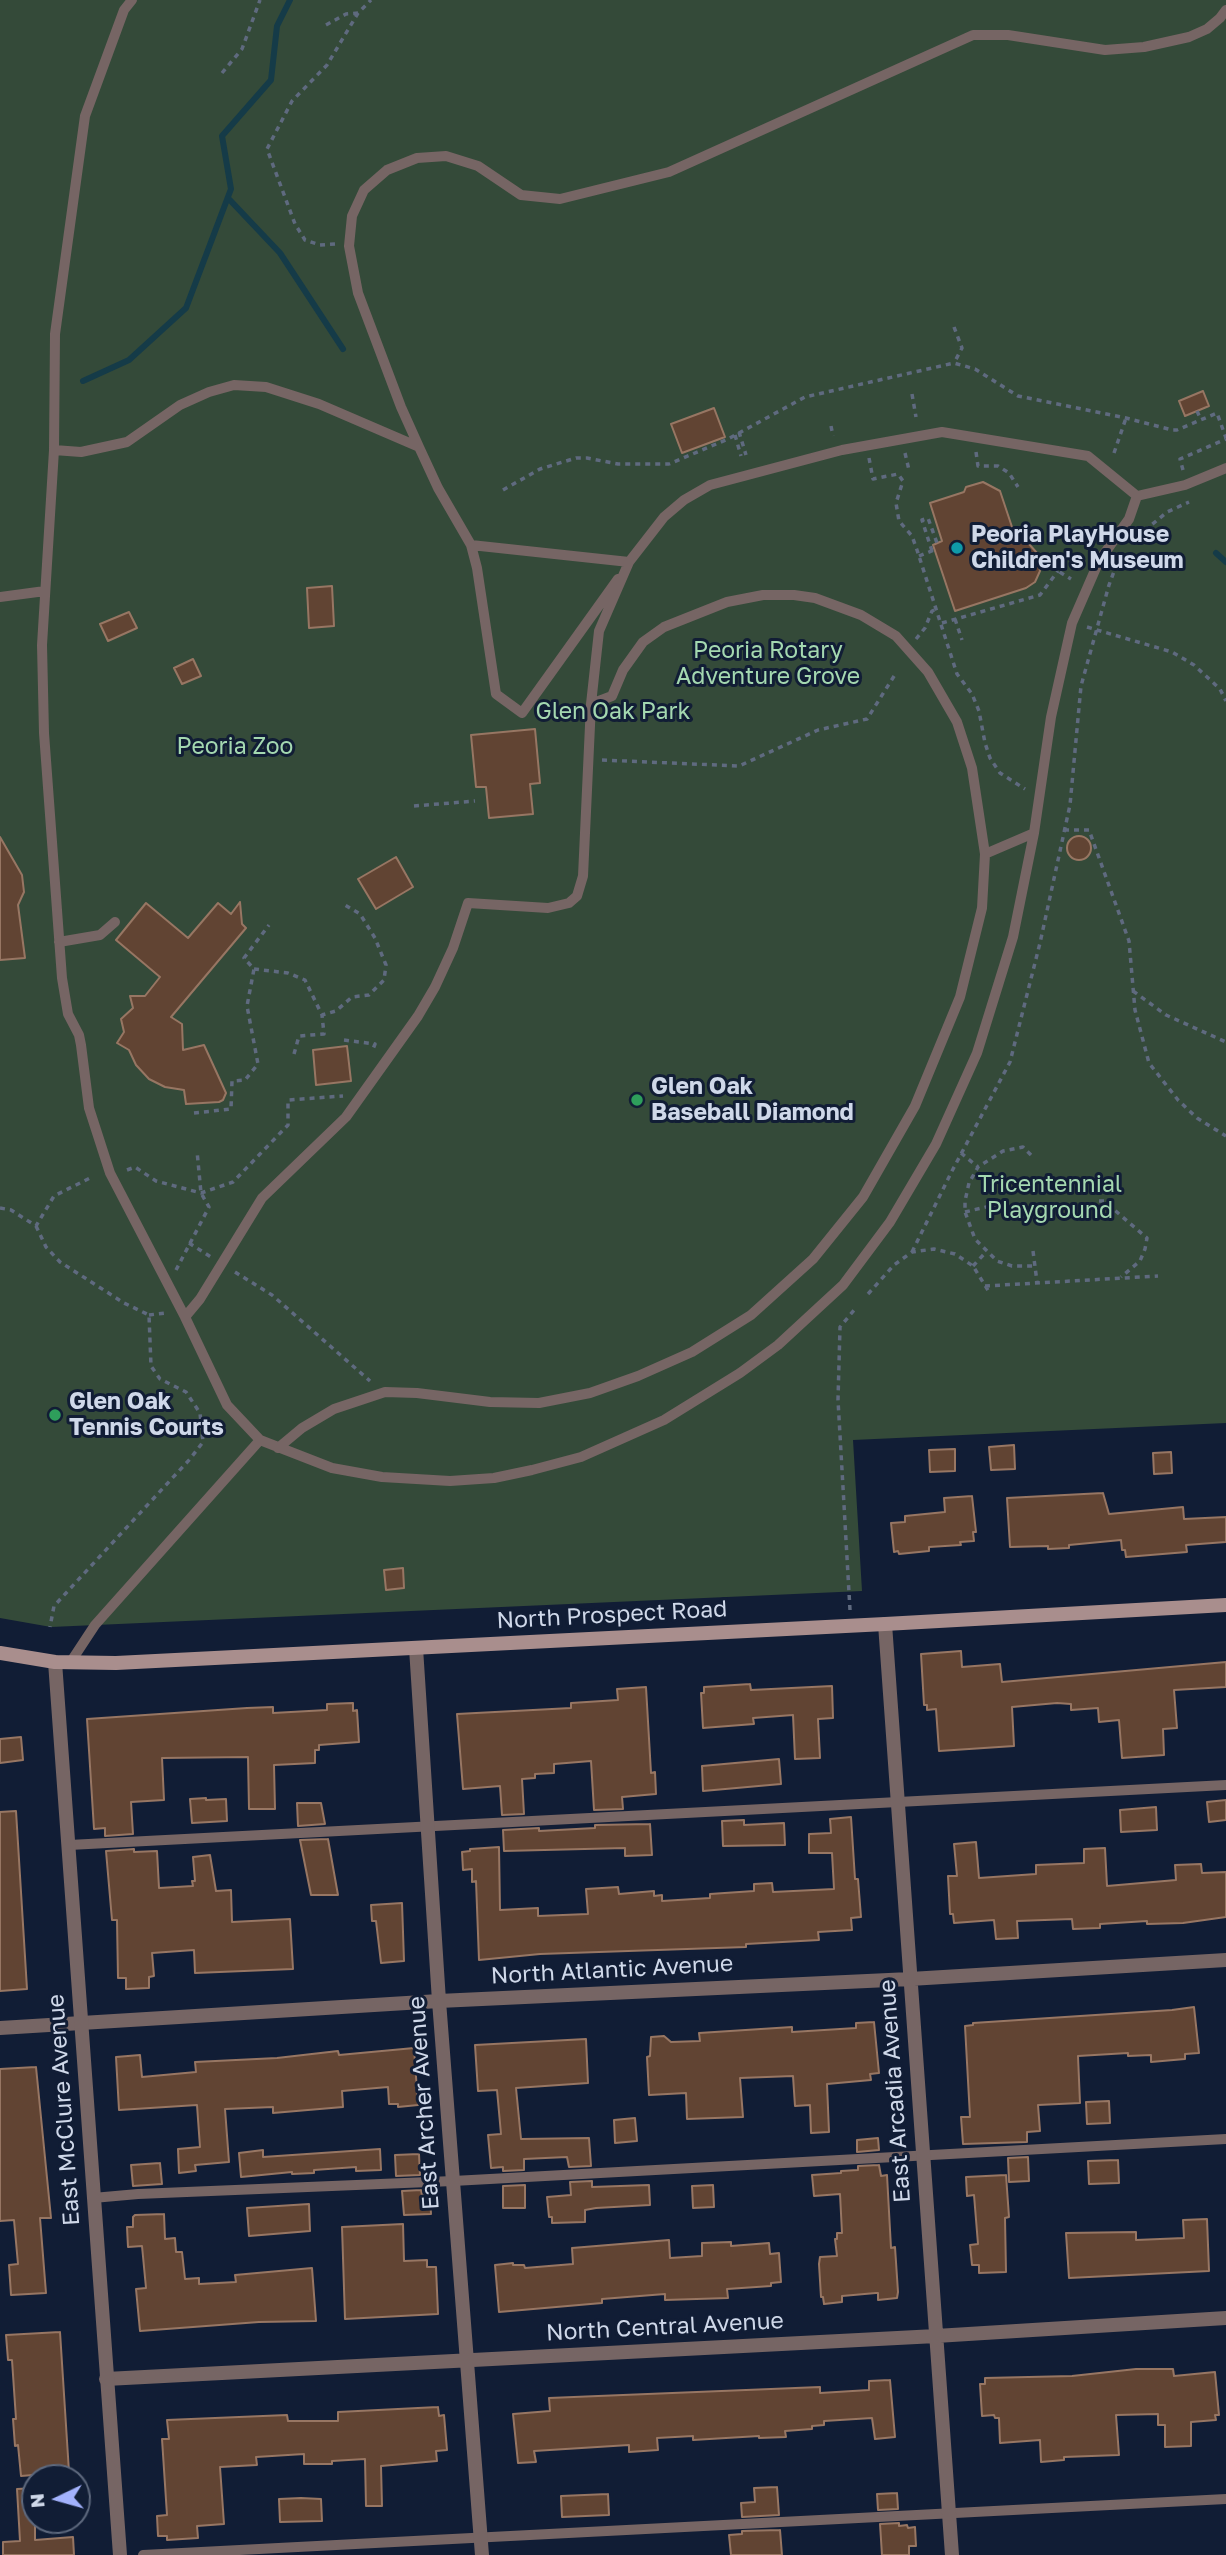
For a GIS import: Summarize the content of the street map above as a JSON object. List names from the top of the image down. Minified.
{"streets":{"main road":["North Prospect Road"],"street":["North Atlantic Avenue","East Arcadia Avenue","East Archer Avenue","East McClure Avenue","North Central Avenue"]},"crossings":[["North Prospect Road","East Arcadia Avenue"],["North Prospect Road","East Archer Avenue"],["North Prospect Road","East McClure Avenue"],["North Atlantic Avenue","East Arcadia Avenue"],["North Atlantic Avenue","East Archer Avenue"],["North Atlantic Avenue","East McClure Avenue"],["East Arcadia Avenue","North Central Avenue"],["East Archer Avenue","North Central Avenue"],["East McClure Avenue","North Central Avenue"]],"parks":["Peoria Rotary Adventure Grove","Glen Oak Park","Peoria Zoo","Tricentennial Playground"],"places":["Peoria PlayHouse Children's Museum","Glen Oak Baseball Diamond","Glen Oak Tennis Courts"],"north":"left"}
